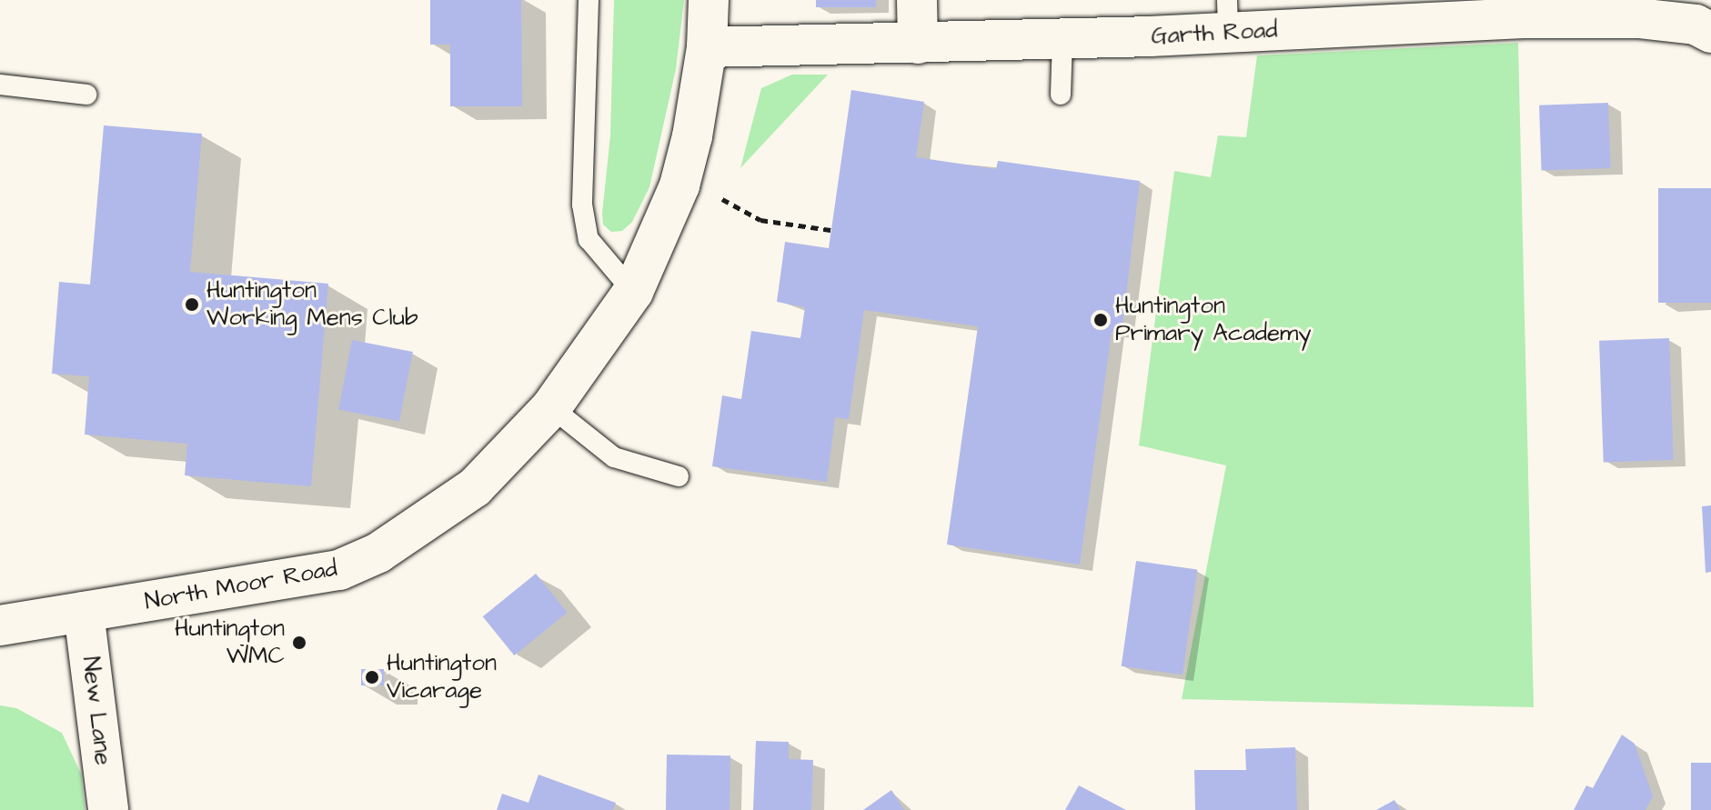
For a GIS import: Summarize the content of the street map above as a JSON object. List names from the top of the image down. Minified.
{"streets":{"street":["Garth Road","North Moor Road","New Lane"]},"crossings":[["Garth Road","North Moor Road"],["North Moor Road","New Lane"]],"places":["Huntington Working Mens Club","Huntington Primary Academy","Huntington WMC","Huntington Vicarage"]}
